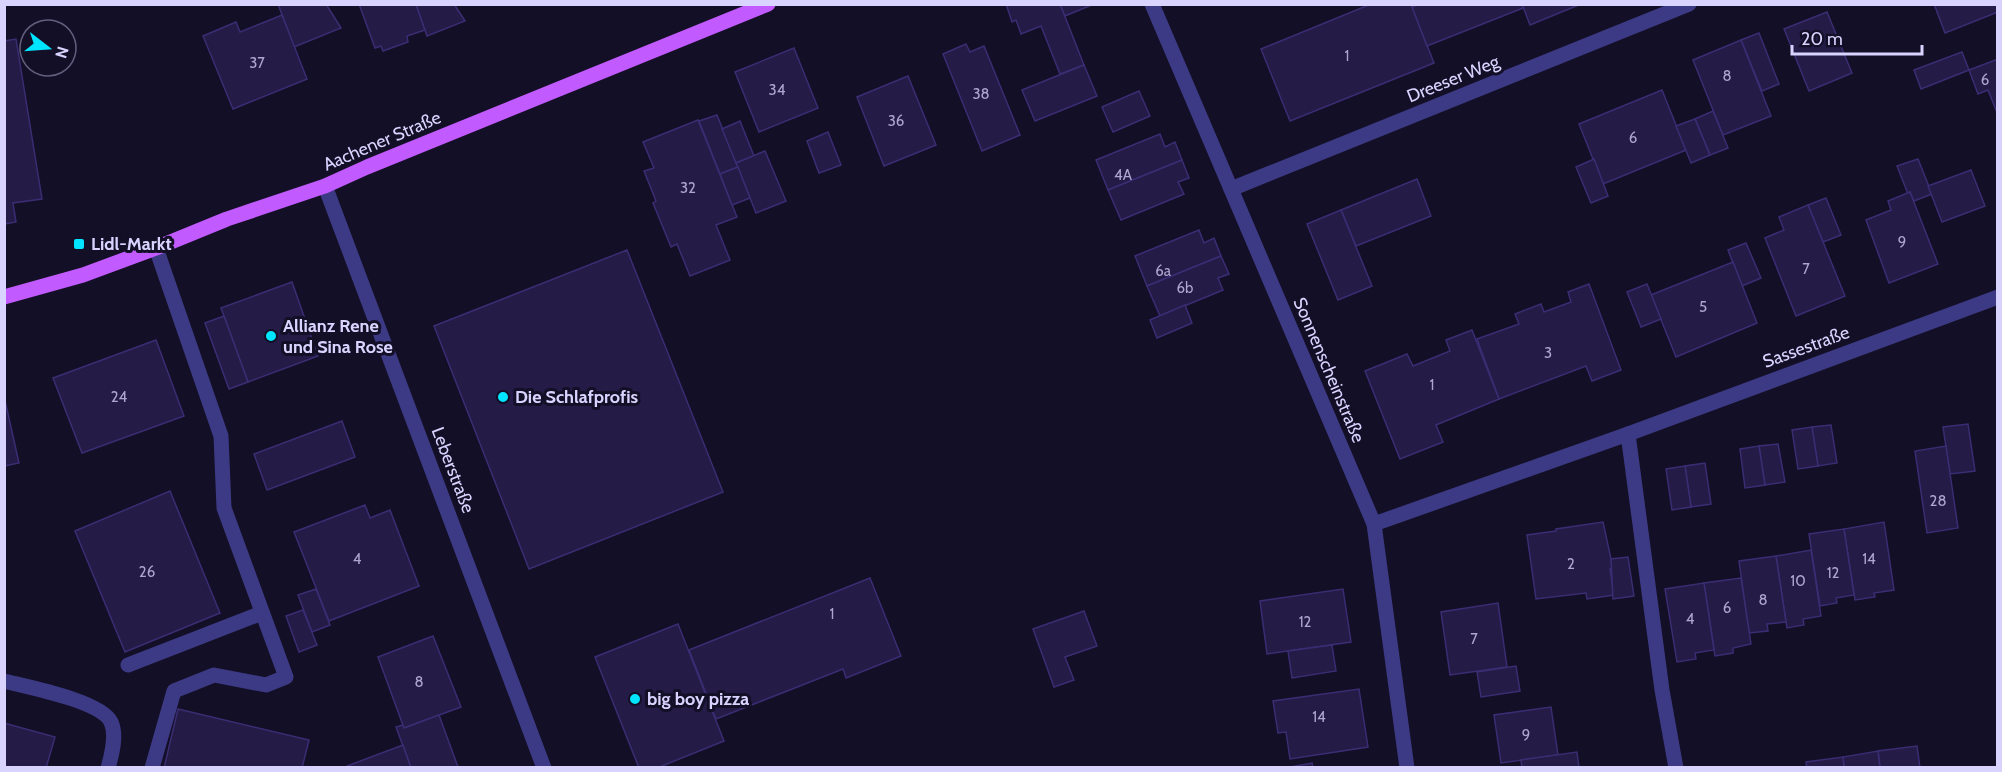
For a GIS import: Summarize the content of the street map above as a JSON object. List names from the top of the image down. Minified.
{"streets":{"main road":["Aachener Straße"],"street":["Dreeser Weg","Sassestraße","Sonnenscheinstraße","Leberstraße"]},"crossings":[["Dreeser Weg","Sonnenscheinstraße"],["Aachener Straße","Leberstraße"],["Sassestraße","Sonnenscheinstraße"]],"places":{"transit":["Lidl-Markt"],"other":["Allianz Rene und Sina Rose","Die Schlafprofis","big boy pizza"]},"house_numbers":["1","37","8","6","34","38","36","6","4A","32","9","7","6a","6b","5","3","1","24","28","4","14","2","26","12","10","8","6","1","4","12","7","8","14","9"],"scale_bar":"20 m","north":"right"}
